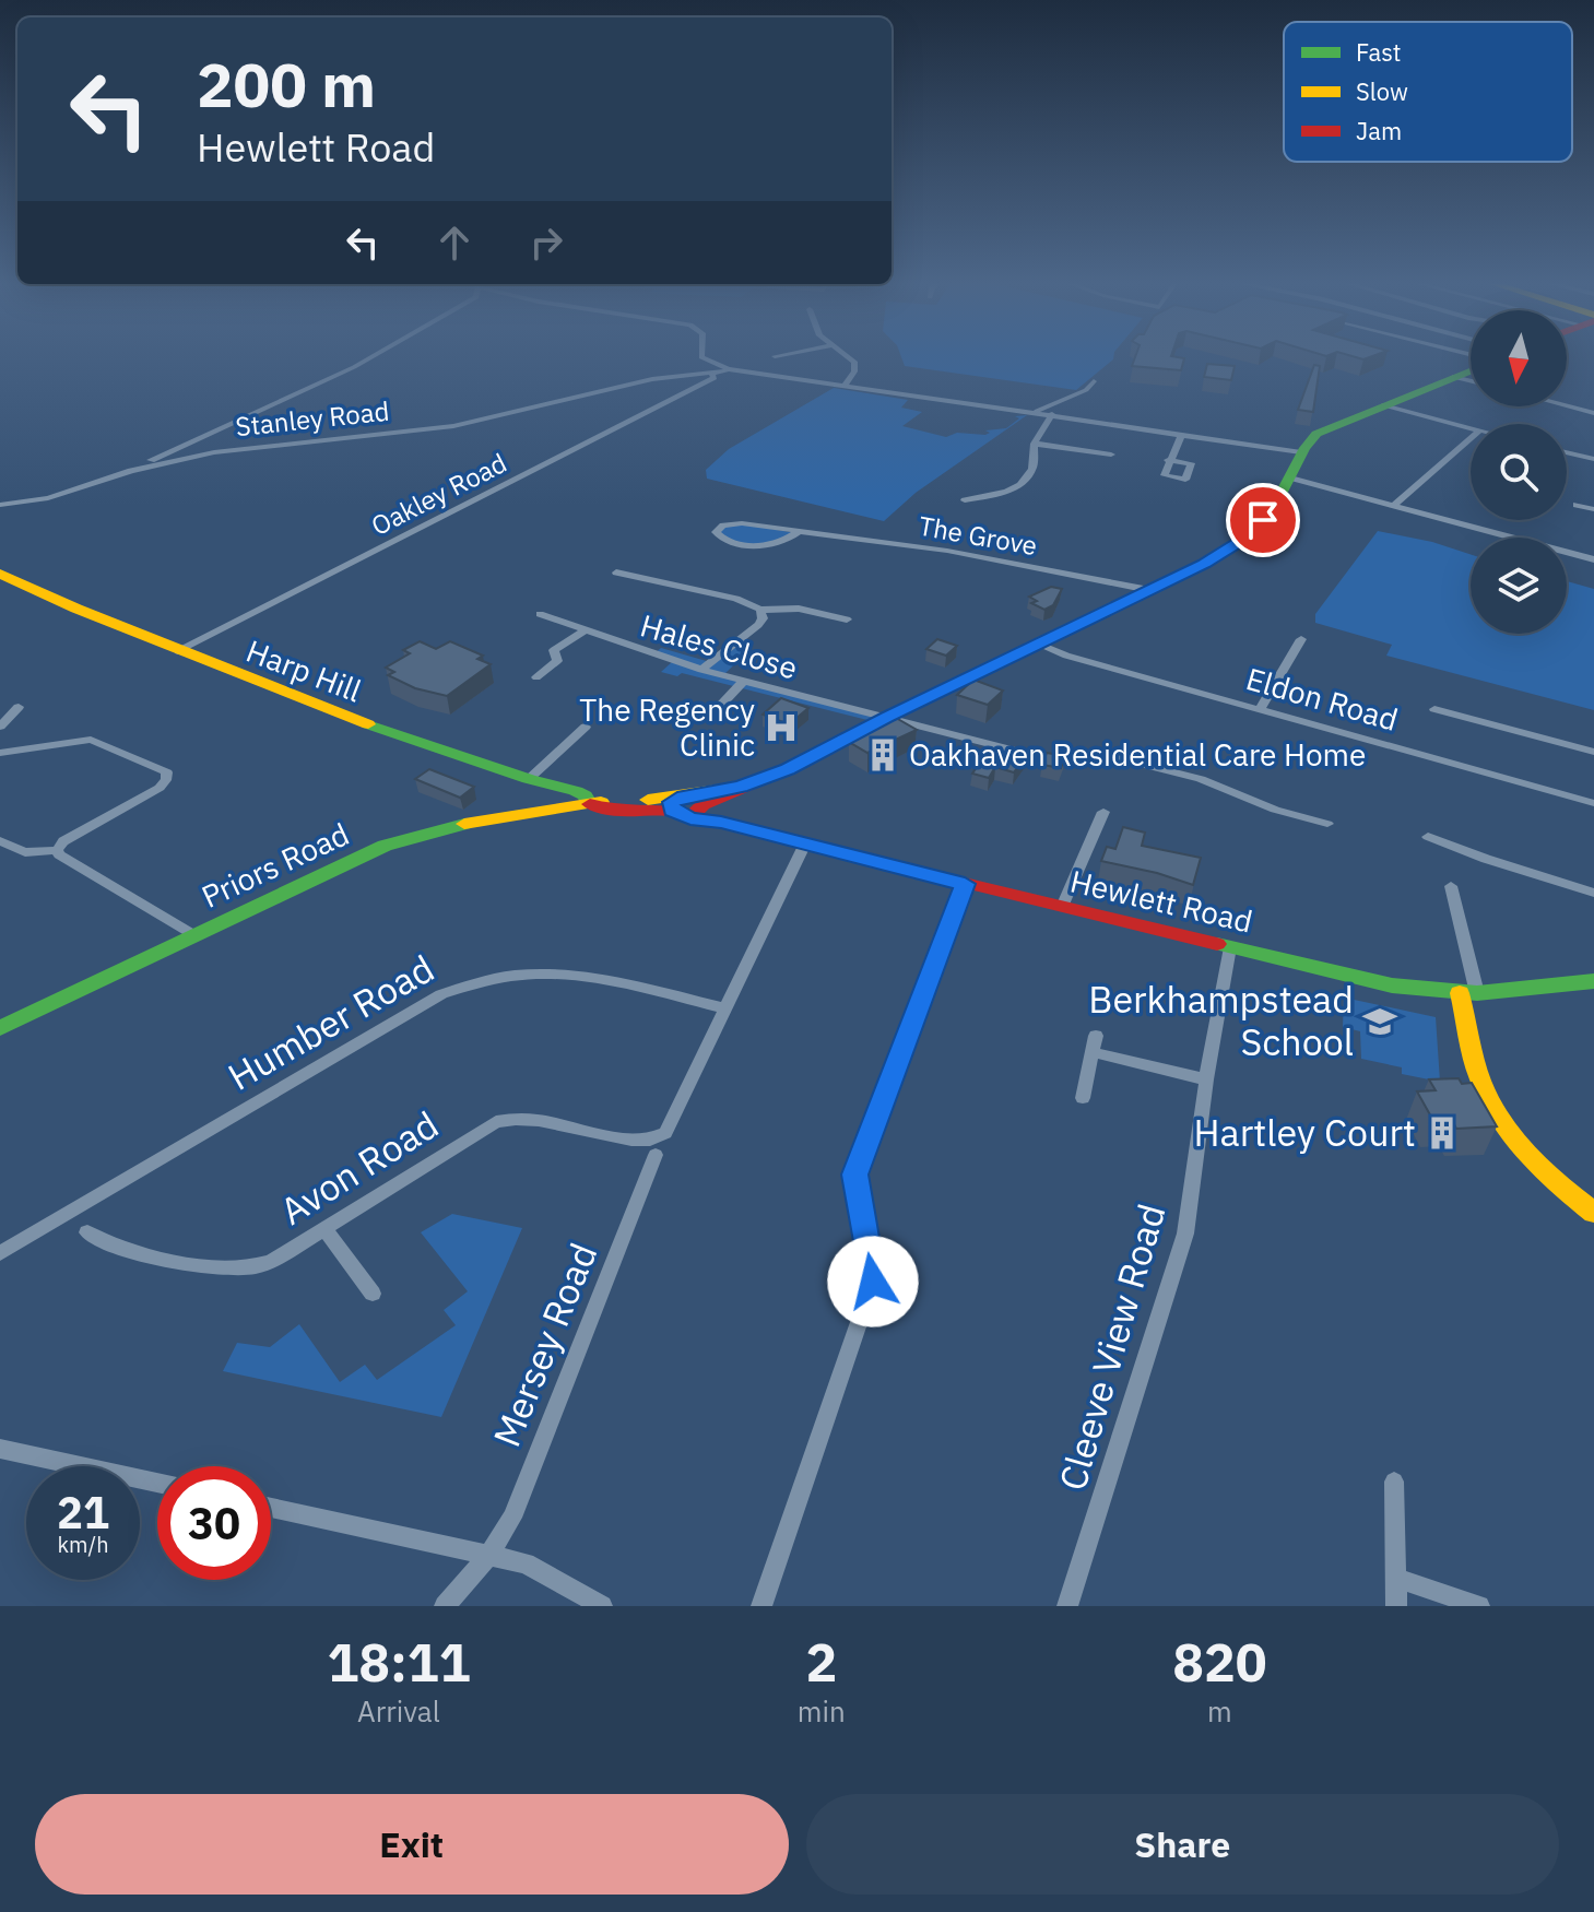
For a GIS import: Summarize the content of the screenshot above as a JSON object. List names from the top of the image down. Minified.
{"streets":{"main road":["Harp Hill","Priors Road","Hewlett Road"],"street":["Stanley Road","Oakley Road","The Grove","Hales Close","Eldon Road","Humber Road","Avon Road","Mersey Road","Cleeve View Road"]},"crossings":[["Stanley Road","Oakley Road"],["Oakley Road","Harp Hill"],["Harp Hill","Priors Road"],["Priors Road","Hewlett Road"],["Hewlett Road","Cleeve View Road"],["Humber Road","Avon Road"]],"places":{"hospital":["The Regency Clinic"],"building":["Oakhaven Residential Care Home","Hartley Court"],"school or university":["Berkhampstead School"]},"legend":["Fast","Slow","Jam"],"north":"bottom","page":{"turn":["200 m","Hewlett Road"],"speed":"21 km/h","limit":"30","eta":["18:11","Arrival","2","min","820","m"],"buttons":["Exit","Share"]}}
